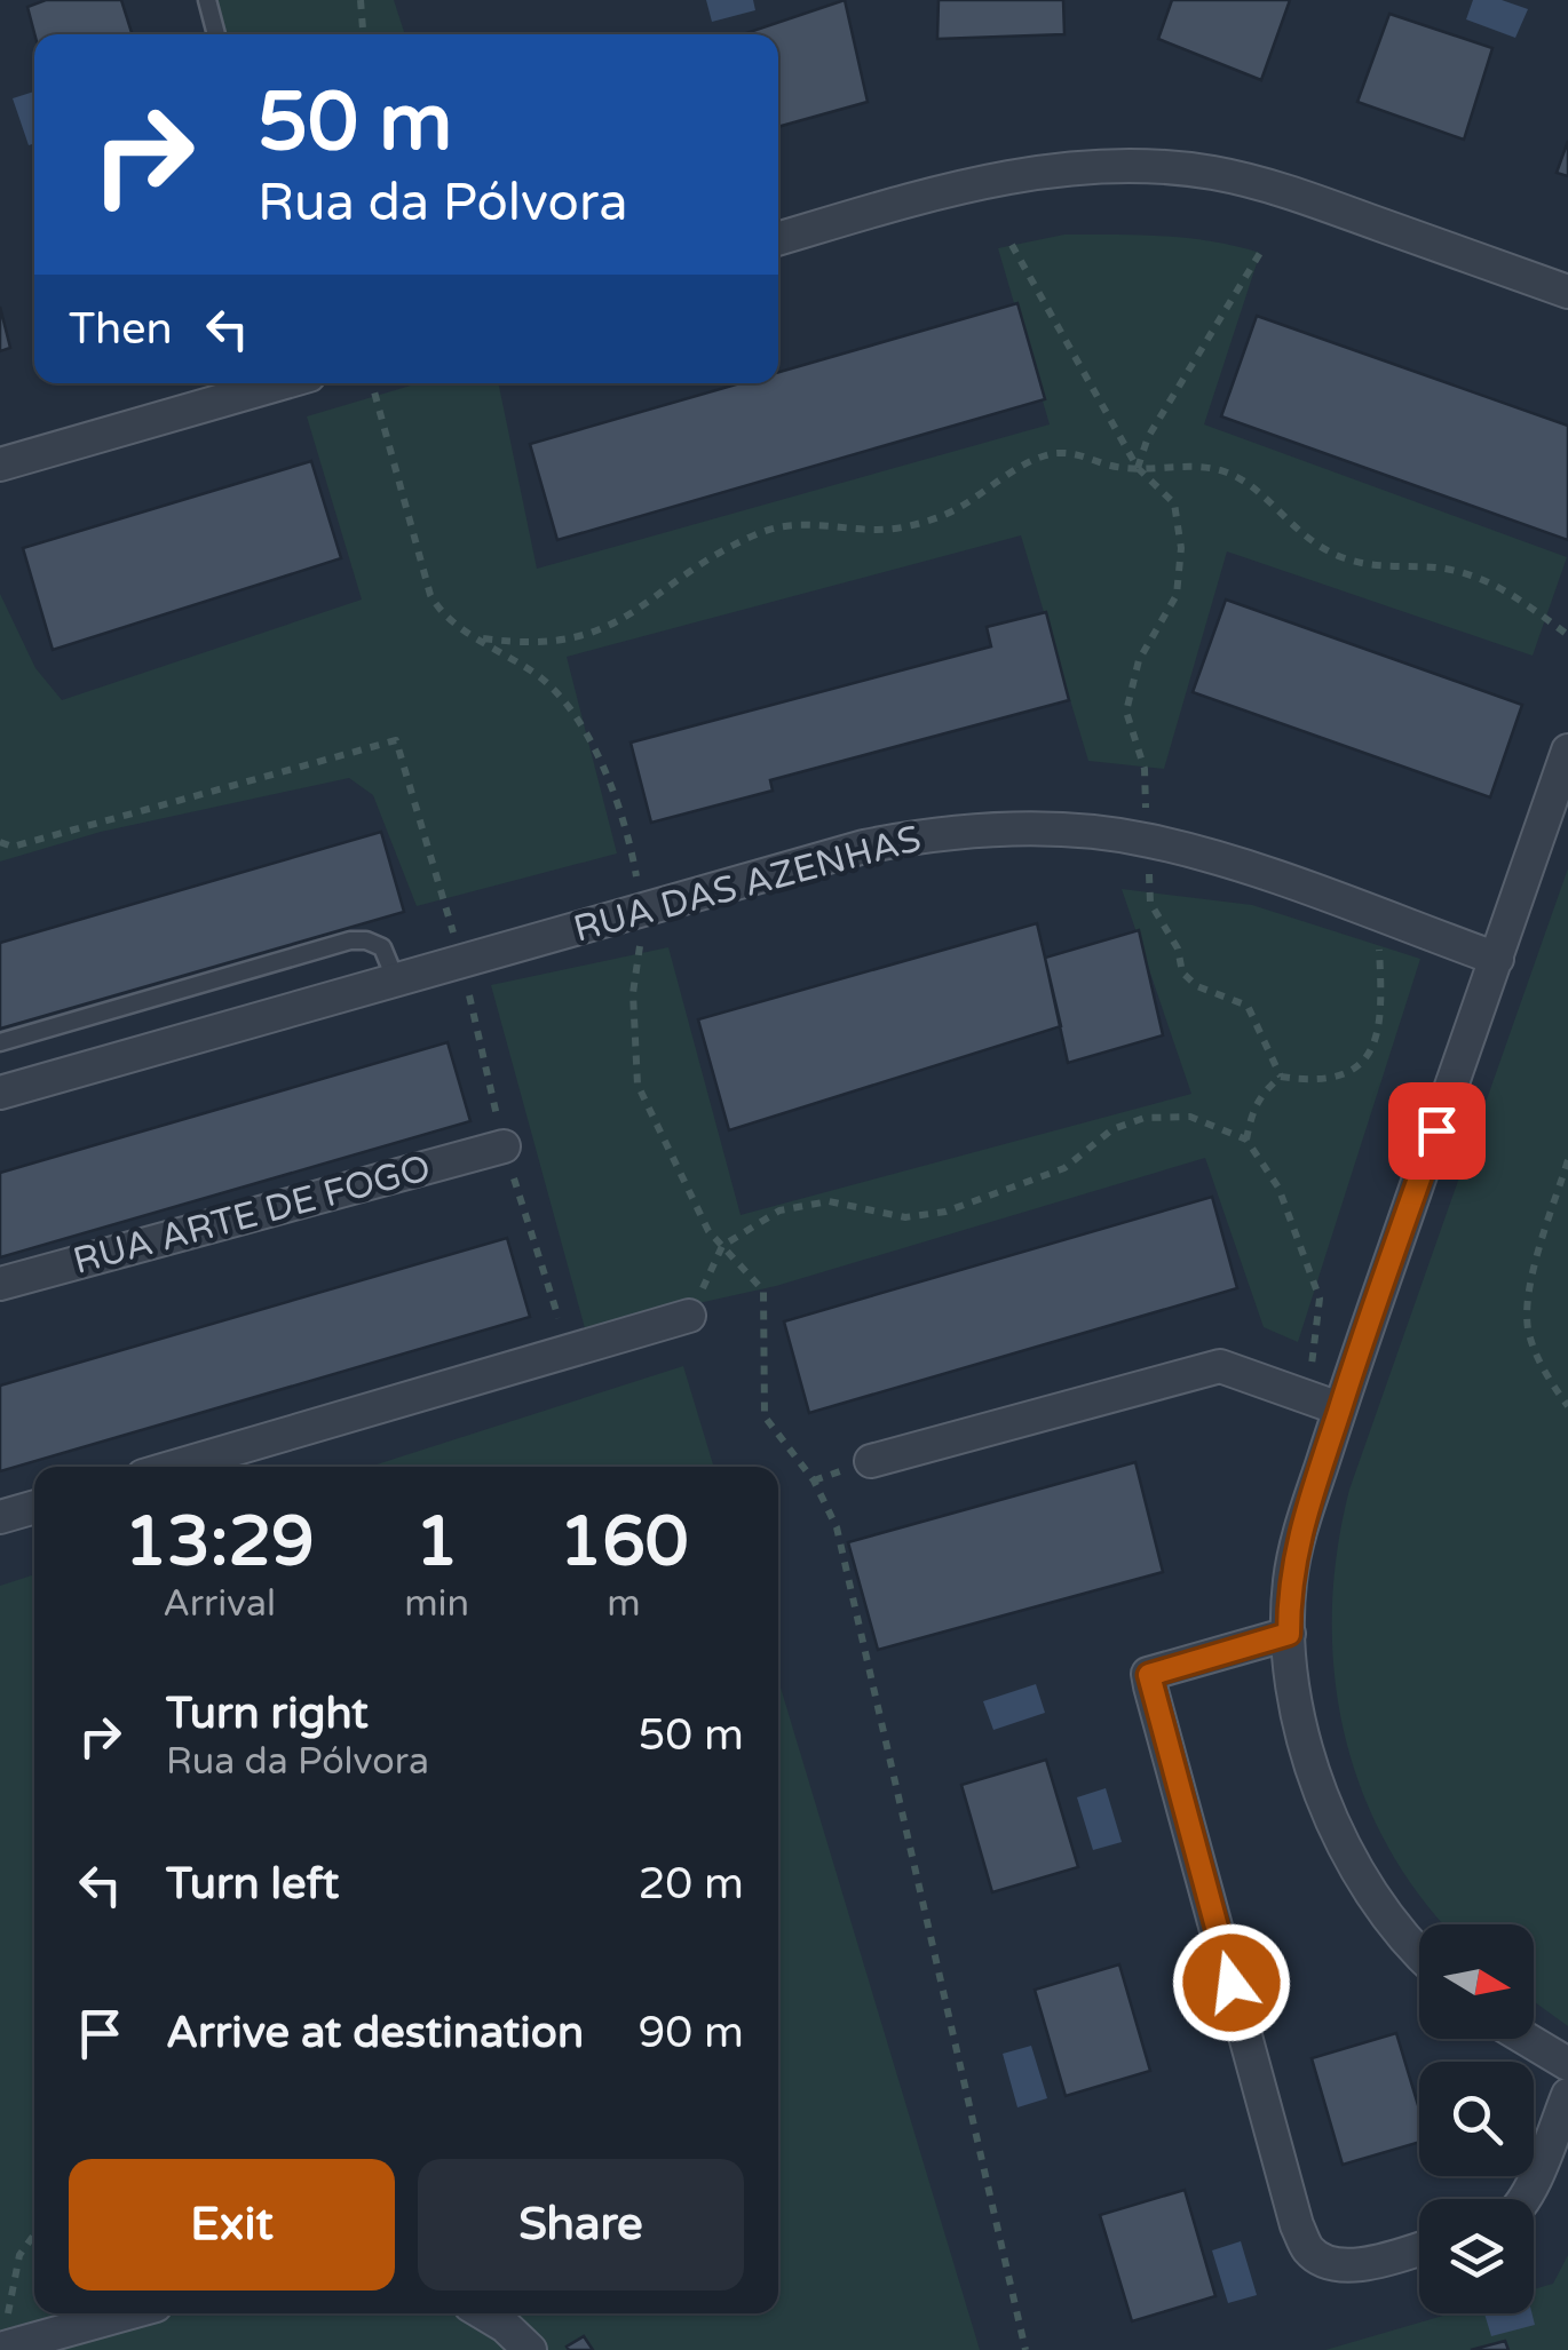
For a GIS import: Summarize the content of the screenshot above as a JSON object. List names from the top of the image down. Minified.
{"streets":{"street":["RUA DAS AZENHAS","RUA ARTE DE FOGO"]},"north":"right","page":{"turn":["50 m","Rua da Pólvora"],"then":"Then","eta":["13:29","Arrival","1","min","160","m"],"list":[{"name":"Turn right","note":"Rua da Pólvora","value":"50 m"},{"name":"Turn left","value":"20 m"},{"name":"Arrive at destination","value":"90 m"}],"buttons":["Exit","Share"]}}
